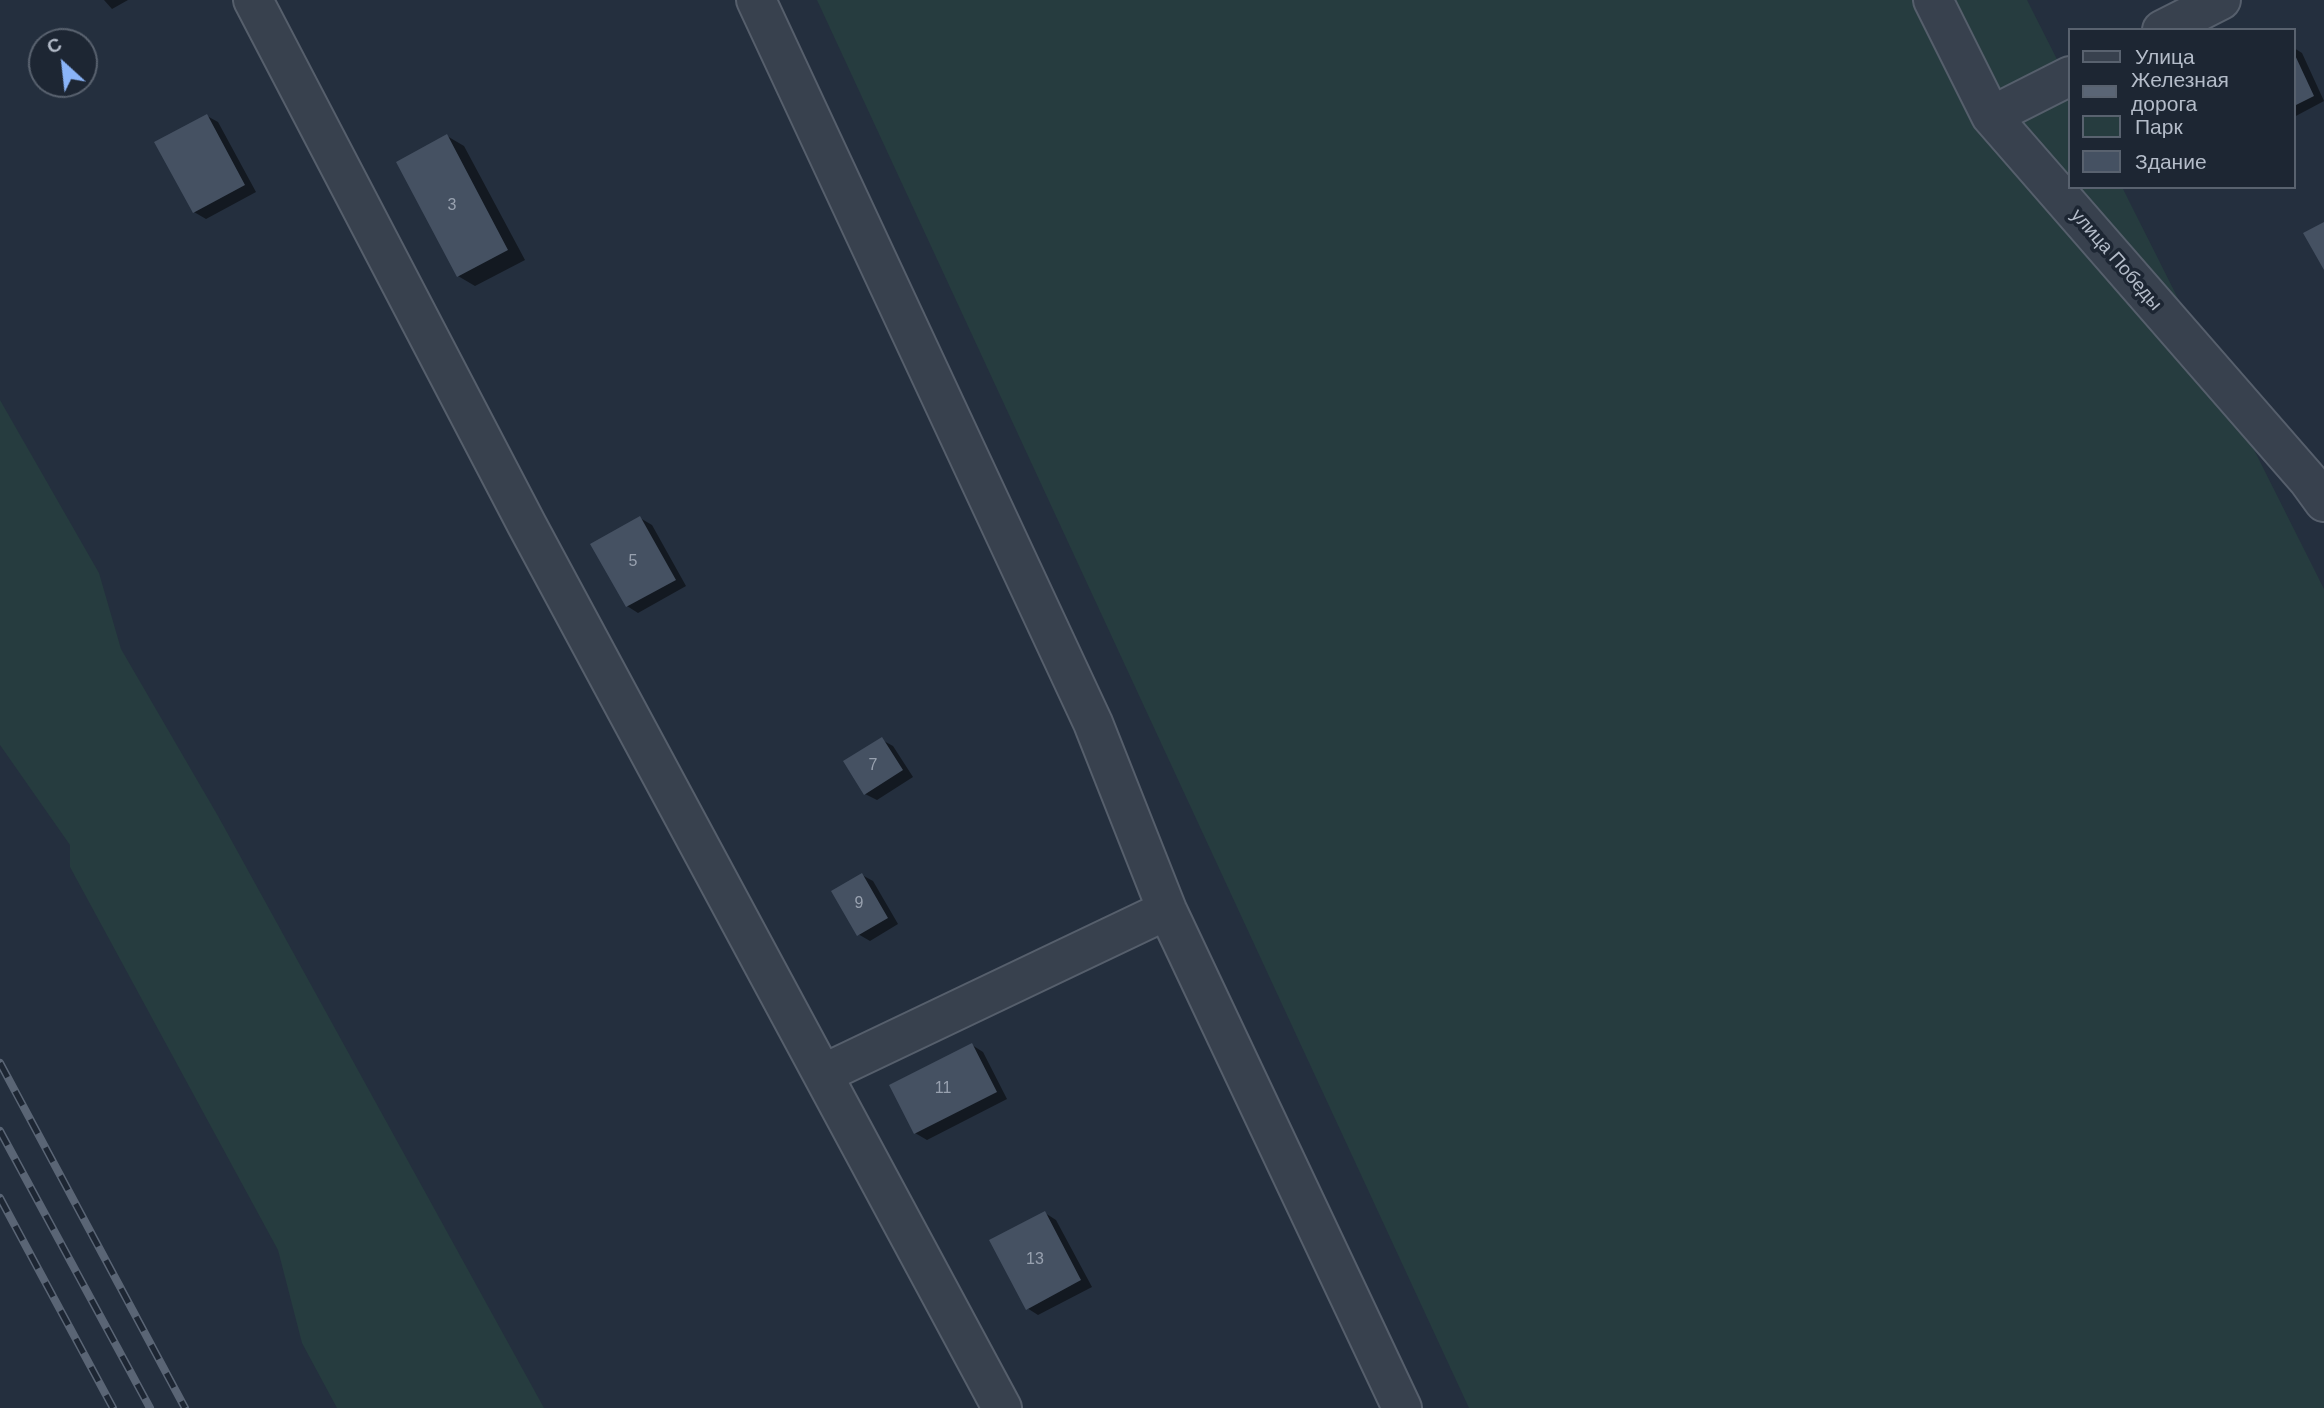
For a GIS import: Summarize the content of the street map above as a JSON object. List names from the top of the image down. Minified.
{"streets":{"street":["улица Победы"]},"house_numbers":["3","5","7","9","11","13"],"legend":["Улица","Железная дорога","Парк","Здание"],"north":"top left"}
